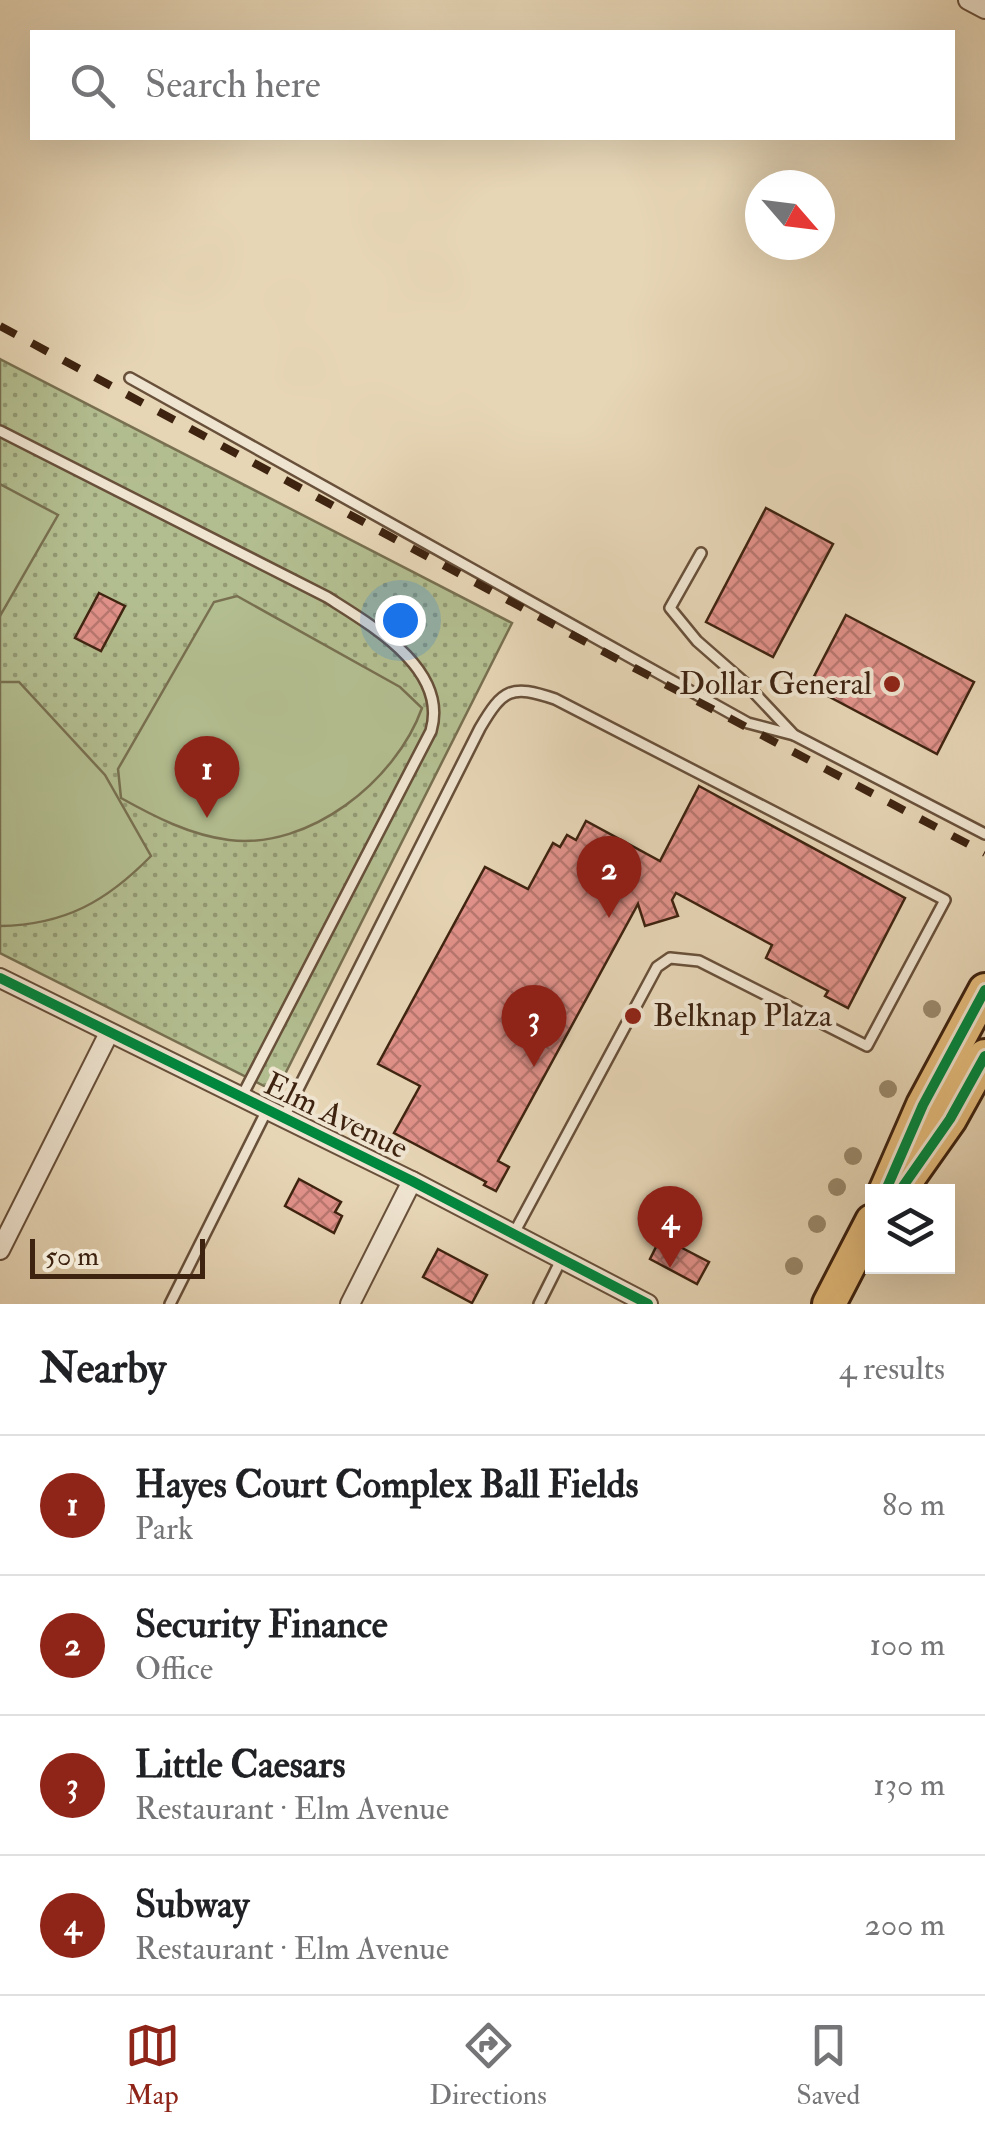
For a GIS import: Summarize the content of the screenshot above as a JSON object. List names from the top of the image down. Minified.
{"streets":{"street":["Elm Avenue"]},"places":["Dollar General","Belknap Plaza"],"scale_bar":"50 m","north":"bottom right","page":{"search":"Search here","pins":["1","2","3","4"],"scale":"50 m","heading":["Nearby","4 results"],"list":[{"mark":"1","name":"Hayes Court Complex Ball Fields","note":"Park","value":"80 m"},{"mark":"2","name":"Security Finance","note":"Office","value":"100 m"},{"mark":"3","name":"Little Caesars","note":"Restaurant · Elm Avenue","value":"130 m"},{"mark":"4","name":"Subway","note":"Restaurant · Elm Avenue","value":"200 m"}],"nav":["Map","Directions","Saved"]}}
